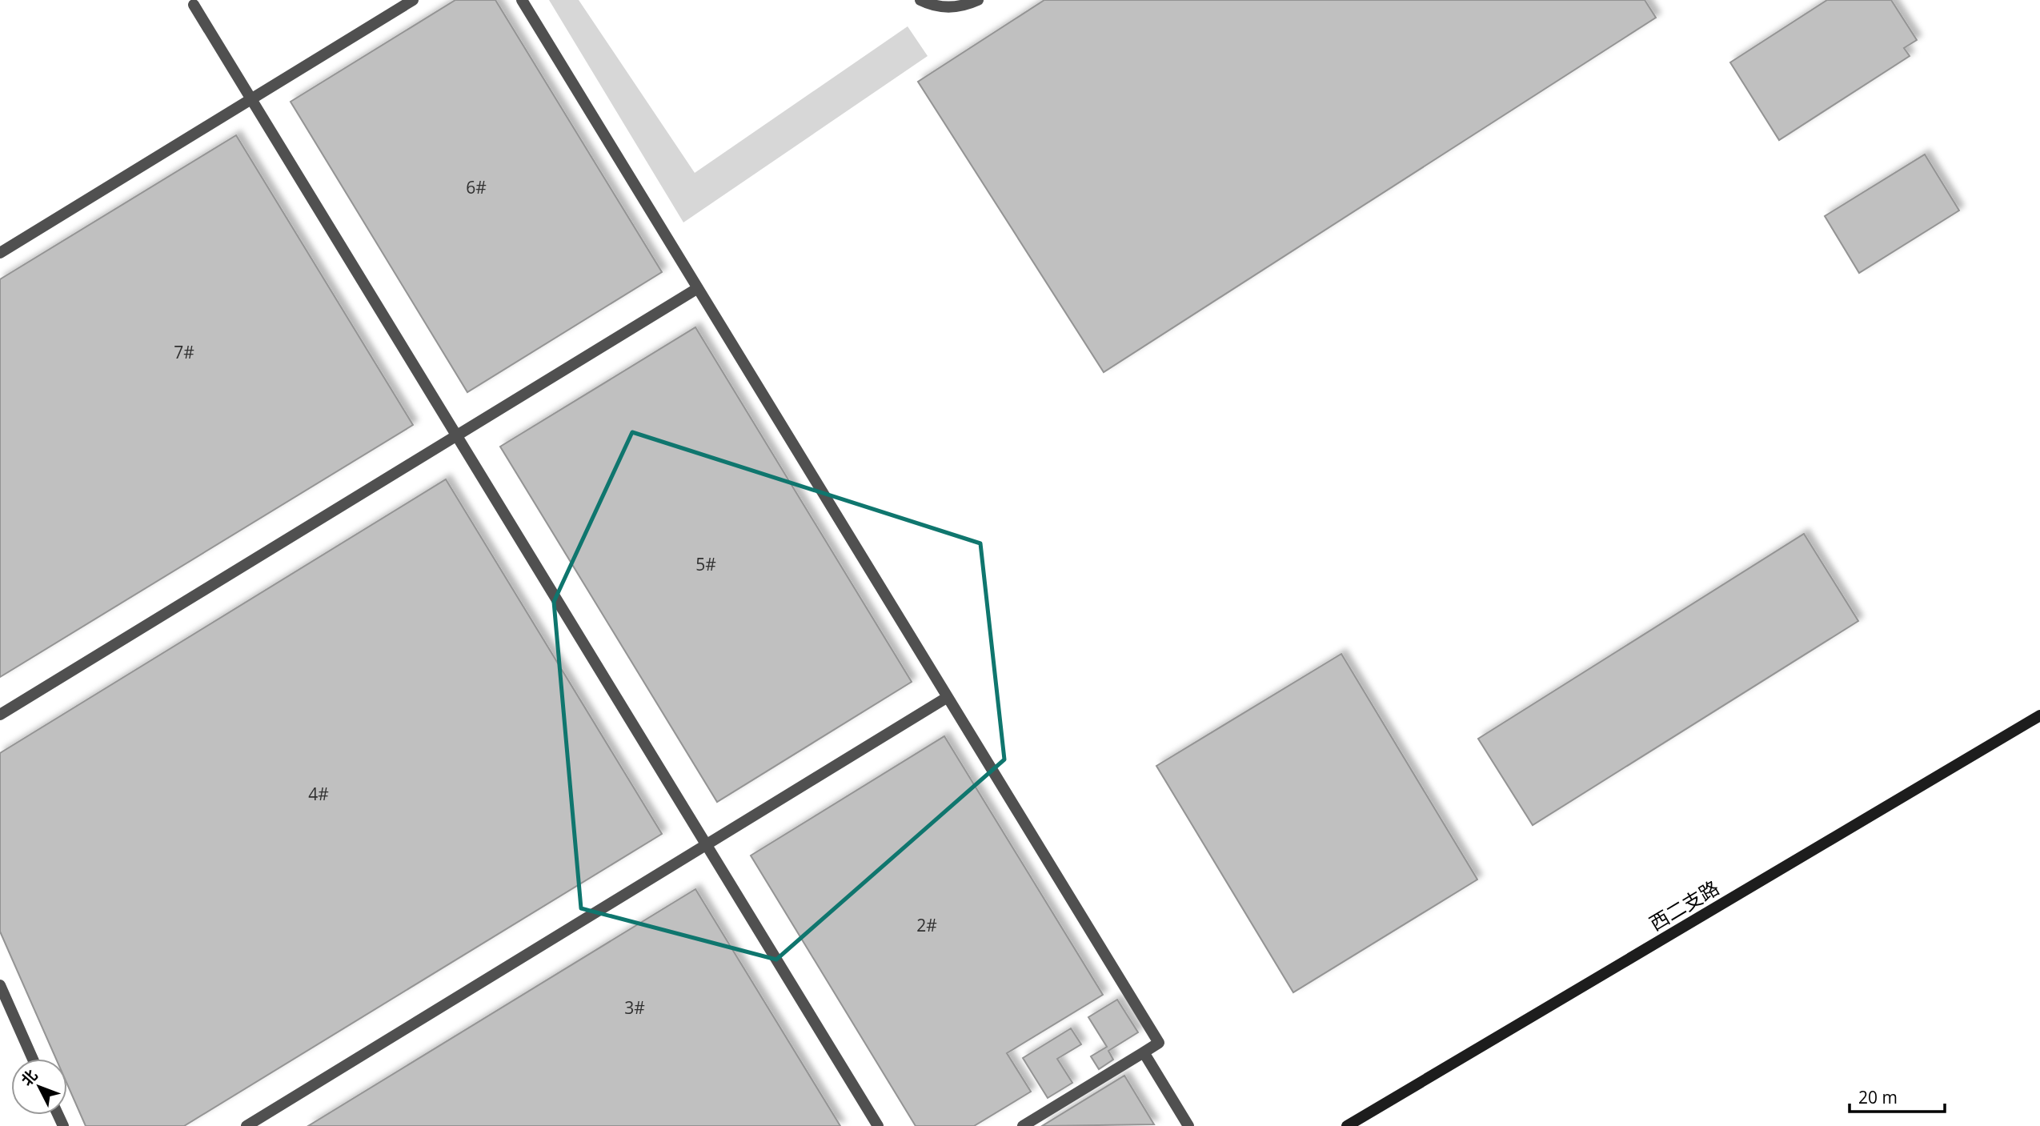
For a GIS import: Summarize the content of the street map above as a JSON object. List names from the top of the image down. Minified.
{"streets":{"street":["西二支路"]},"house_numbers":["6#","7#","5#","4#","2#","3#"],"scale_bar":"20 m","north":"top left"}
